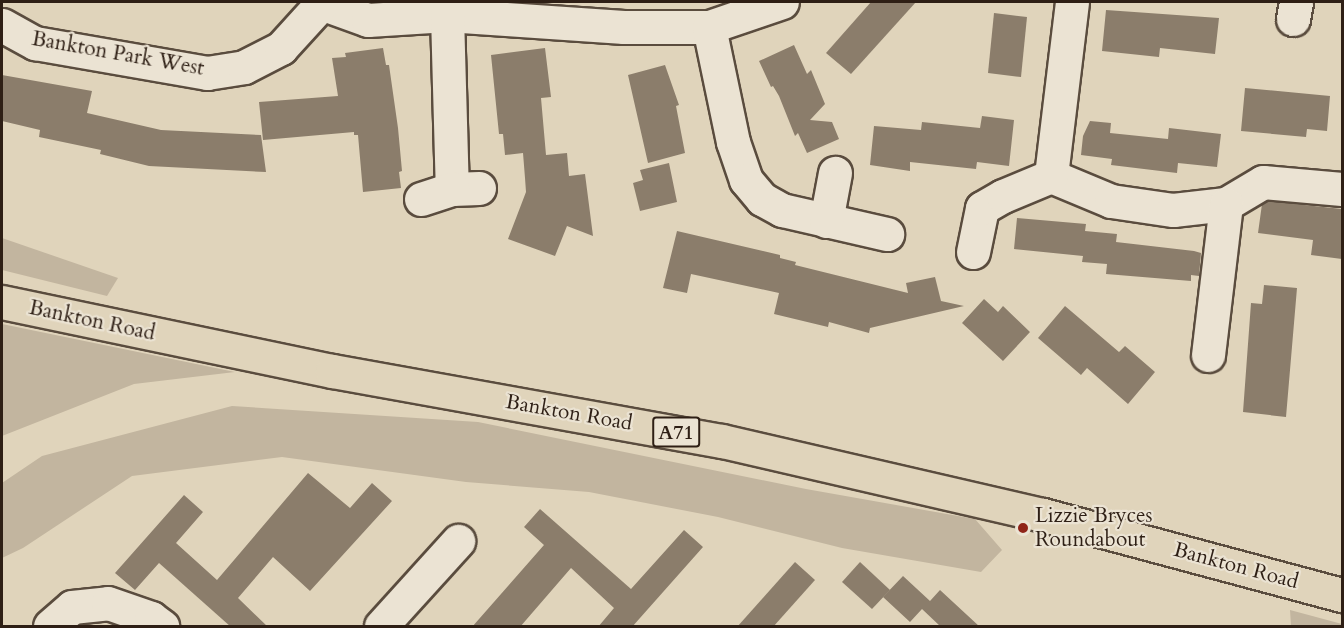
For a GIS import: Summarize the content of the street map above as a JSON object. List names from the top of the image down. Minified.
{"streets":{"main road":["Bankton Road","A71"],"street":["Bankton Park West"]},"places":["Lizzie Bryces Roundabout"]}
